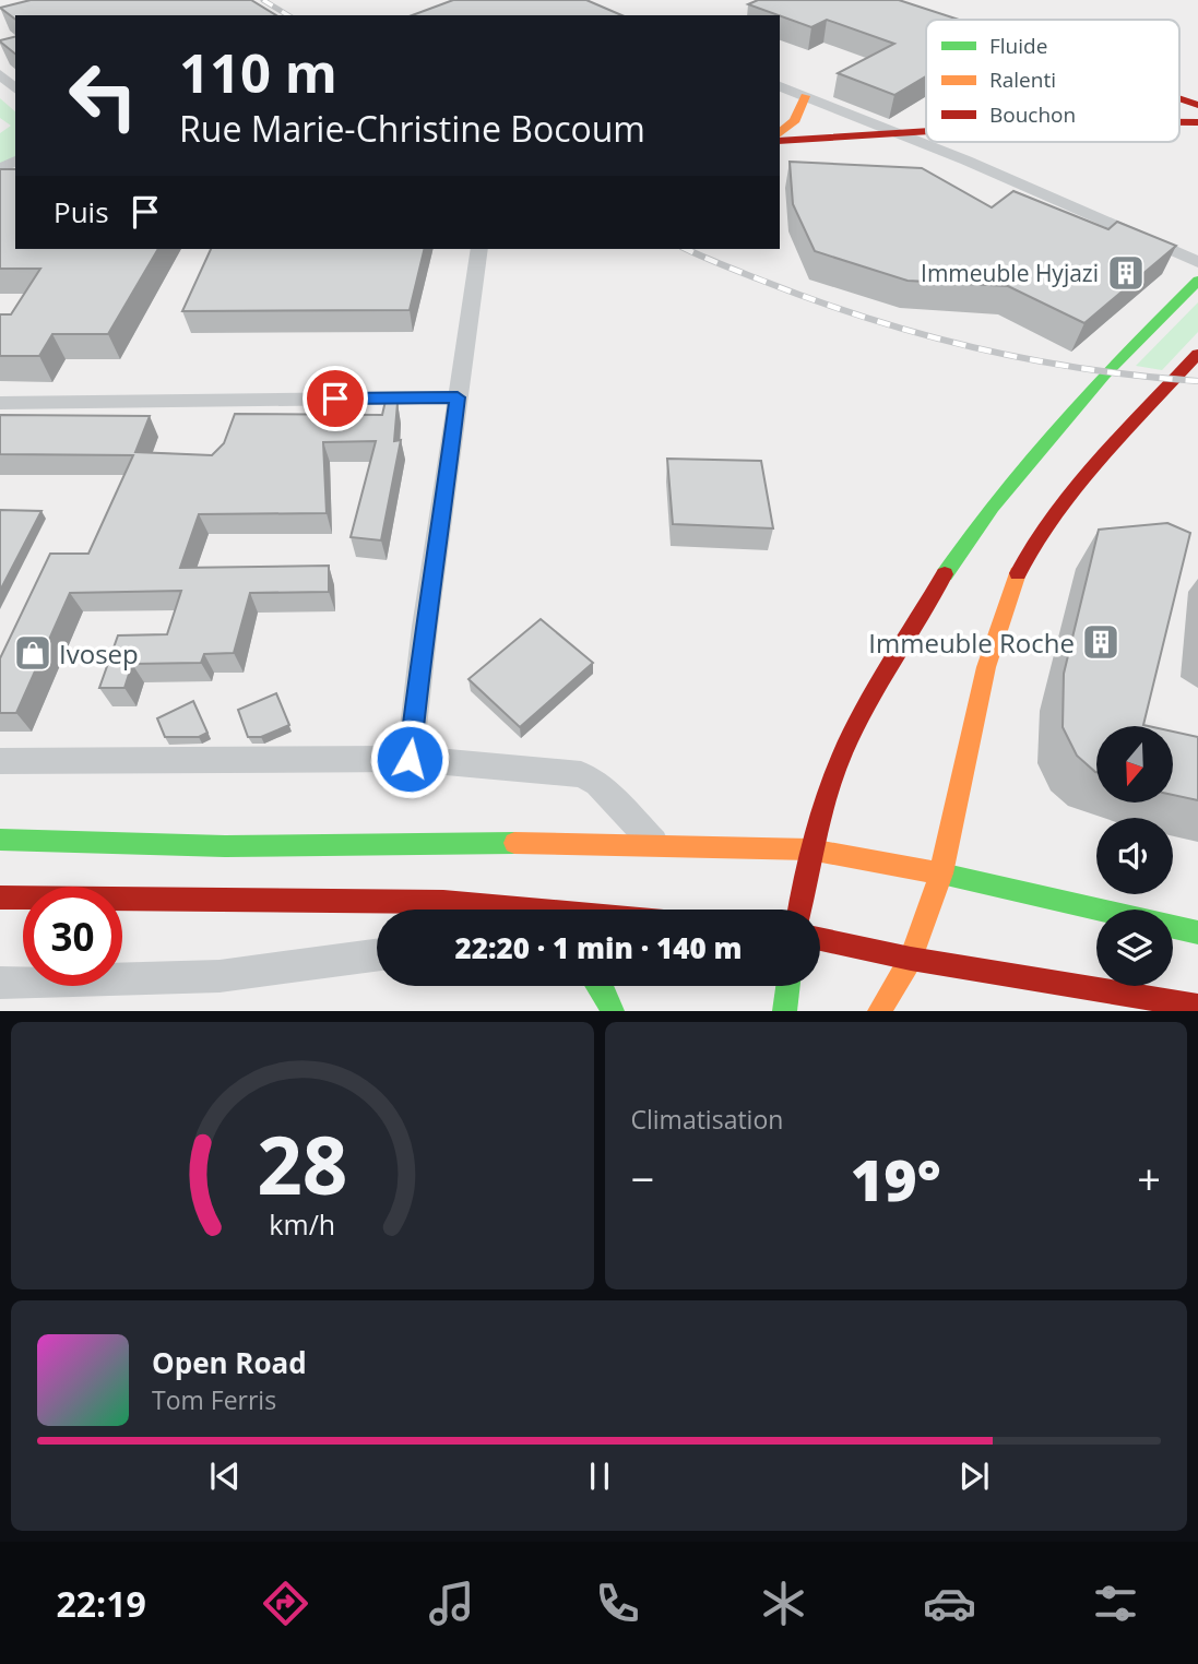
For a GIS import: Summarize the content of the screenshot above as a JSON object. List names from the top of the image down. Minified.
{"places":{"building":["Immeuble Hyjazi","Immeuble Roche"],"shop":["Ivosep"]},"legend":["Fluide","Ralenti","Bouchon"],"north":"bottom","page":{"turn":["110 m","Rue Marie-Christine Bocoum"],"then":"Puis","limit":"30","trip":"22:20 · 1 min · 140 m","tile":"Climatisation","heat":["−","19°","+"],"song":["Open Road","Tom Ferris"],"tabs":"22:19","gauge":["28","km/h"]}}
